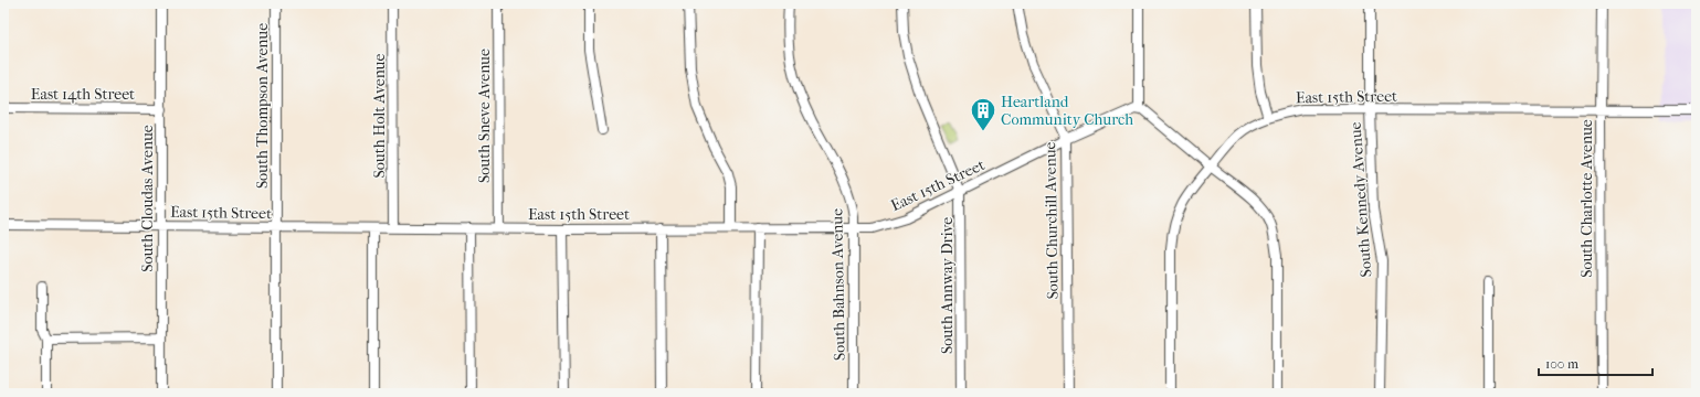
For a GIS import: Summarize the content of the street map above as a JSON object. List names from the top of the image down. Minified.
{"streets":{"street":["East 14th Street","East 15th Street","South Thompson Avenue","South Holt Avenue","South Sneve Avenue","South Cloudas Avenue","South Charlotte Avenue","South Kennedy Avenue","South Churchill Avenue","South Bahnson Avenue","South Annway Drive"]},"crossings":[["East 14th Street","South Cloudas Avenue"],["East 15th Street","South Thompson Avenue"],["East 15th Street","South Holt Avenue"],["East 15th Street","South Sneve Avenue"],["East 15th Street","South Cloudas Avenue"],["East 15th Street","South Charlotte Avenue"],["East 15th Street","South Kennedy Avenue"],["East 15th Street","South Churchill Avenue"],["East 15th Street","South Bahnson Avenue"],["East 15th Street","South Annway Drive"]],"places":{"building":["Heartland Community Church"]},"scale_bar":"100 m"}
